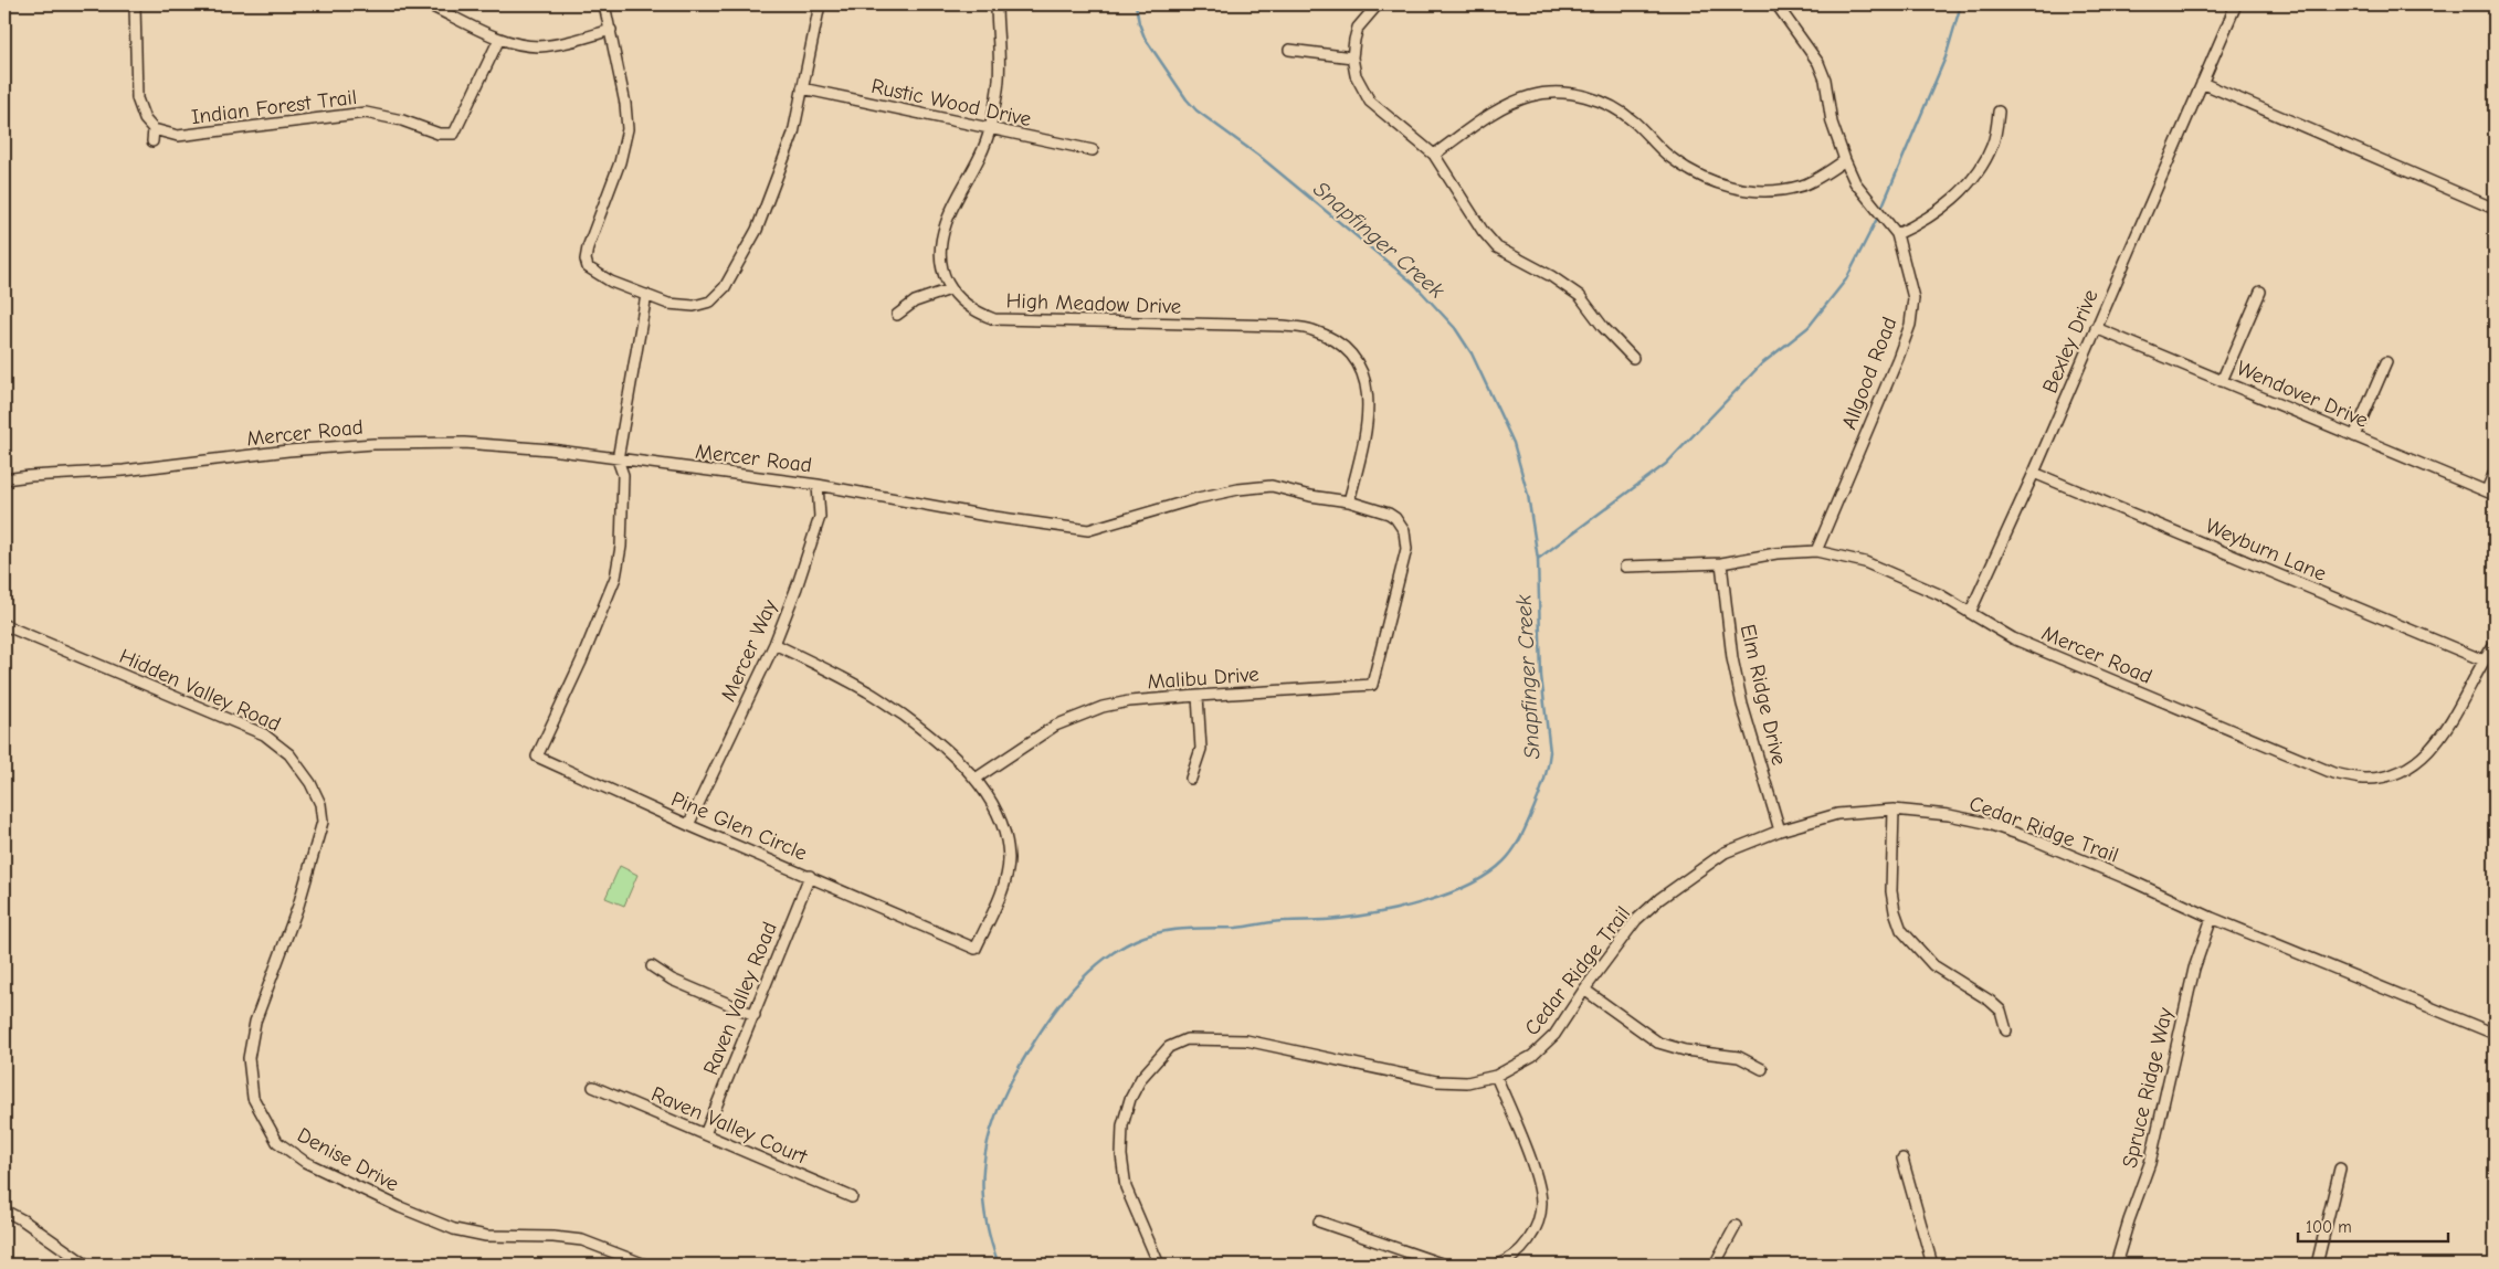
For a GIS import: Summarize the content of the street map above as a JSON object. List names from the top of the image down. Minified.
{"streets":{"street":["Rustic Wood Drive","Indian Forest Trail","High Meadow Drive","Bexley Drive","Allgood Road","Wendover Drive","Mercer Road","Weyburn Lane","Mercer Way","Malibu Drive","Hidden Valley Road","Elm Ridge Drive","Pine Glen Circle","Cedar Ridge Trail","Raven Valley Road","Spruce Ridge Way","Raven Valley Court","Denise Drive"]},"crossings":[["Rustic Wood Drive","High Meadow Drive"],["High Meadow Drive","Mercer Road"],["Bexley Drive","Wendover Drive"],["Bexley Drive","Mercer Road"],["Bexley Drive","Weyburn Lane"],["Allgood Road","Mercer Road"],["Mercer Road","Weyburn Lane"],["Mercer Road","Mercer Way"],["Mercer Road","Malibu Drive"],["Mercer Road","Elm Ridge Drive"],["Mercer Road","Pine Glen Circle"],["Mercer Way","Pine Glen Circle"],["Malibu Drive","Pine Glen Circle"],["Hidden Valley Road","Denise Drive"],["Elm Ridge Drive","Cedar Ridge Trail"],["Pine Glen Circle","Raven Valley Road"],["Cedar Ridge Trail","Spruce Ridge Way"],["Raven Valley Road","Raven Valley Court"]],"water":["Snapfinger Creek"],"scale_bar":"100 m"}
